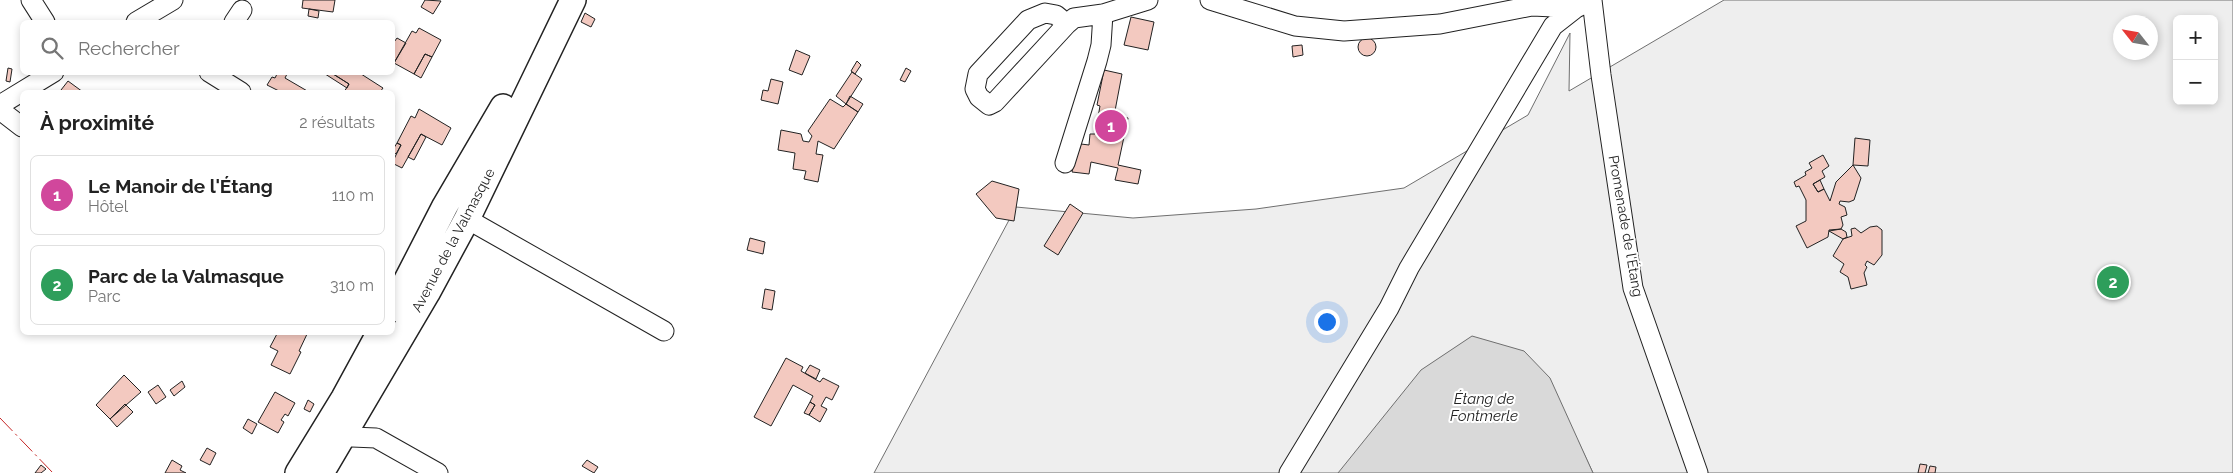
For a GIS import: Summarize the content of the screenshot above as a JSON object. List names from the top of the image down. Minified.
{"streets":{"main road":["Avenue de la Valmasque"],"street":["Promenade de l'Étang"]},"water":["Étang de Fontmerle"],"north":"top left","page":{"map_buttons":["+","−"],"search":"Rechercher","heading":["À proximité","2 résultats"],"pins":["1","2"],"list":[{"mark":"1","name":"Le Manoir de l'Étang","note":"Hôtel","value":"110 m"},{"mark":"2","name":"Parc de la Valmasque","note":"Parc","value":"310 m"}]}}
